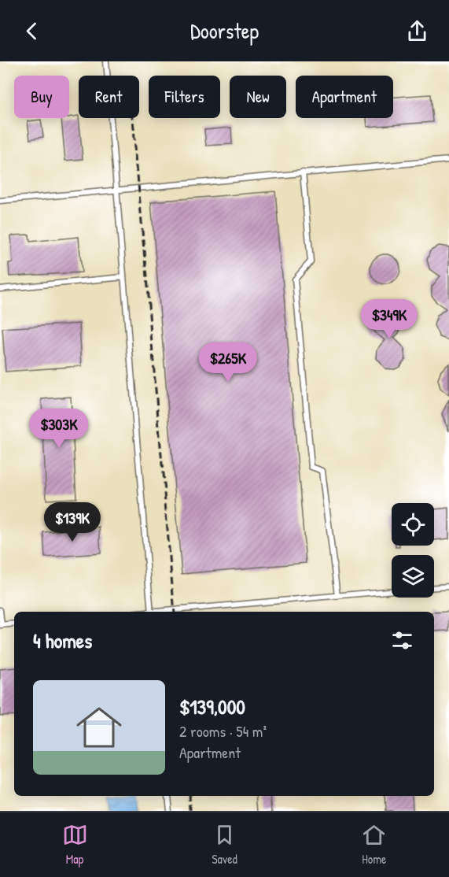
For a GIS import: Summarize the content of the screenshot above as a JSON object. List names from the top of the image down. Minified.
{"page":{"header":"Doorstep","chip":["Buy","Rent","Filters","New","Apartment"],"price":["$349K","$265K","$303K","$139K"],"heading":"4 homes","list":[{"name":"$139,000","note":"2 rooms · 54 m² · Apartment"}],"tabs":["Map","Saved","Home"]}}
